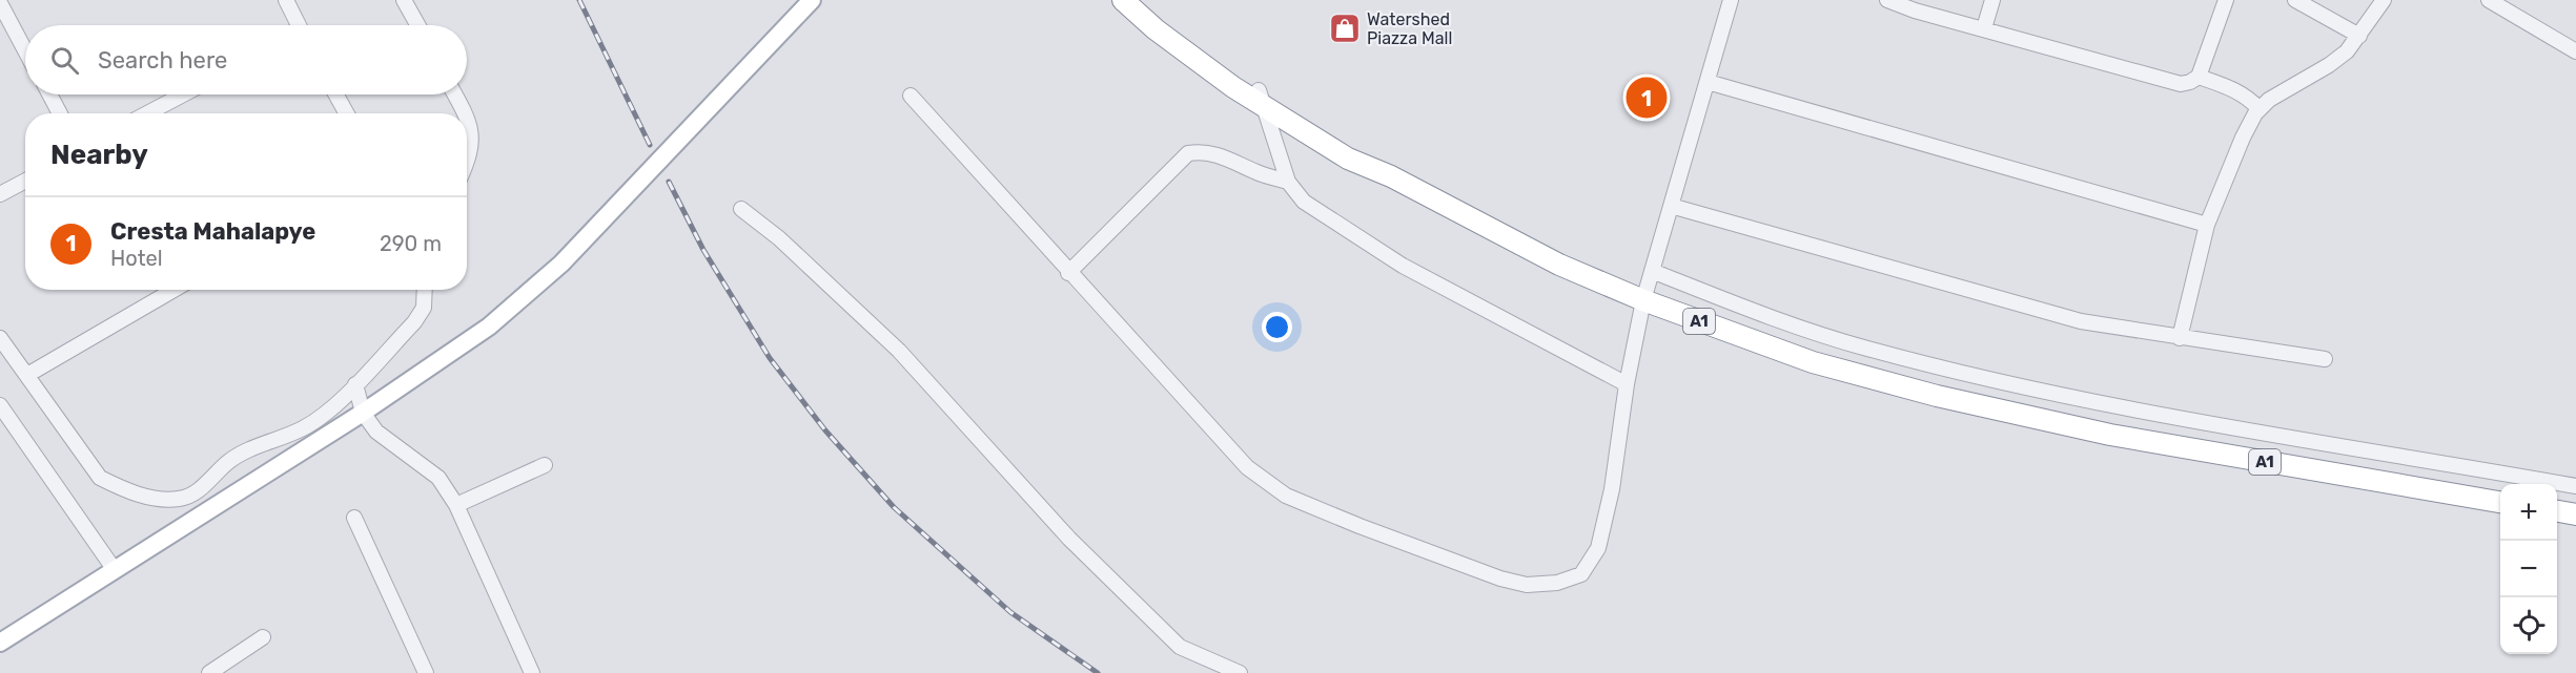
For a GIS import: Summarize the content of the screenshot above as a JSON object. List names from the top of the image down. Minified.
{"streets":{"highway":["A1"]},"places":{"shop":["Watershed Piazza Mall"]},"page":{"search":"Search here","pins":"1","heading":"Nearby","list":[{"mark":"1","name":"Cresta Mahalapye","note":"Hotel","value":"290 m"}],"map_buttons":["+","−"]}}
